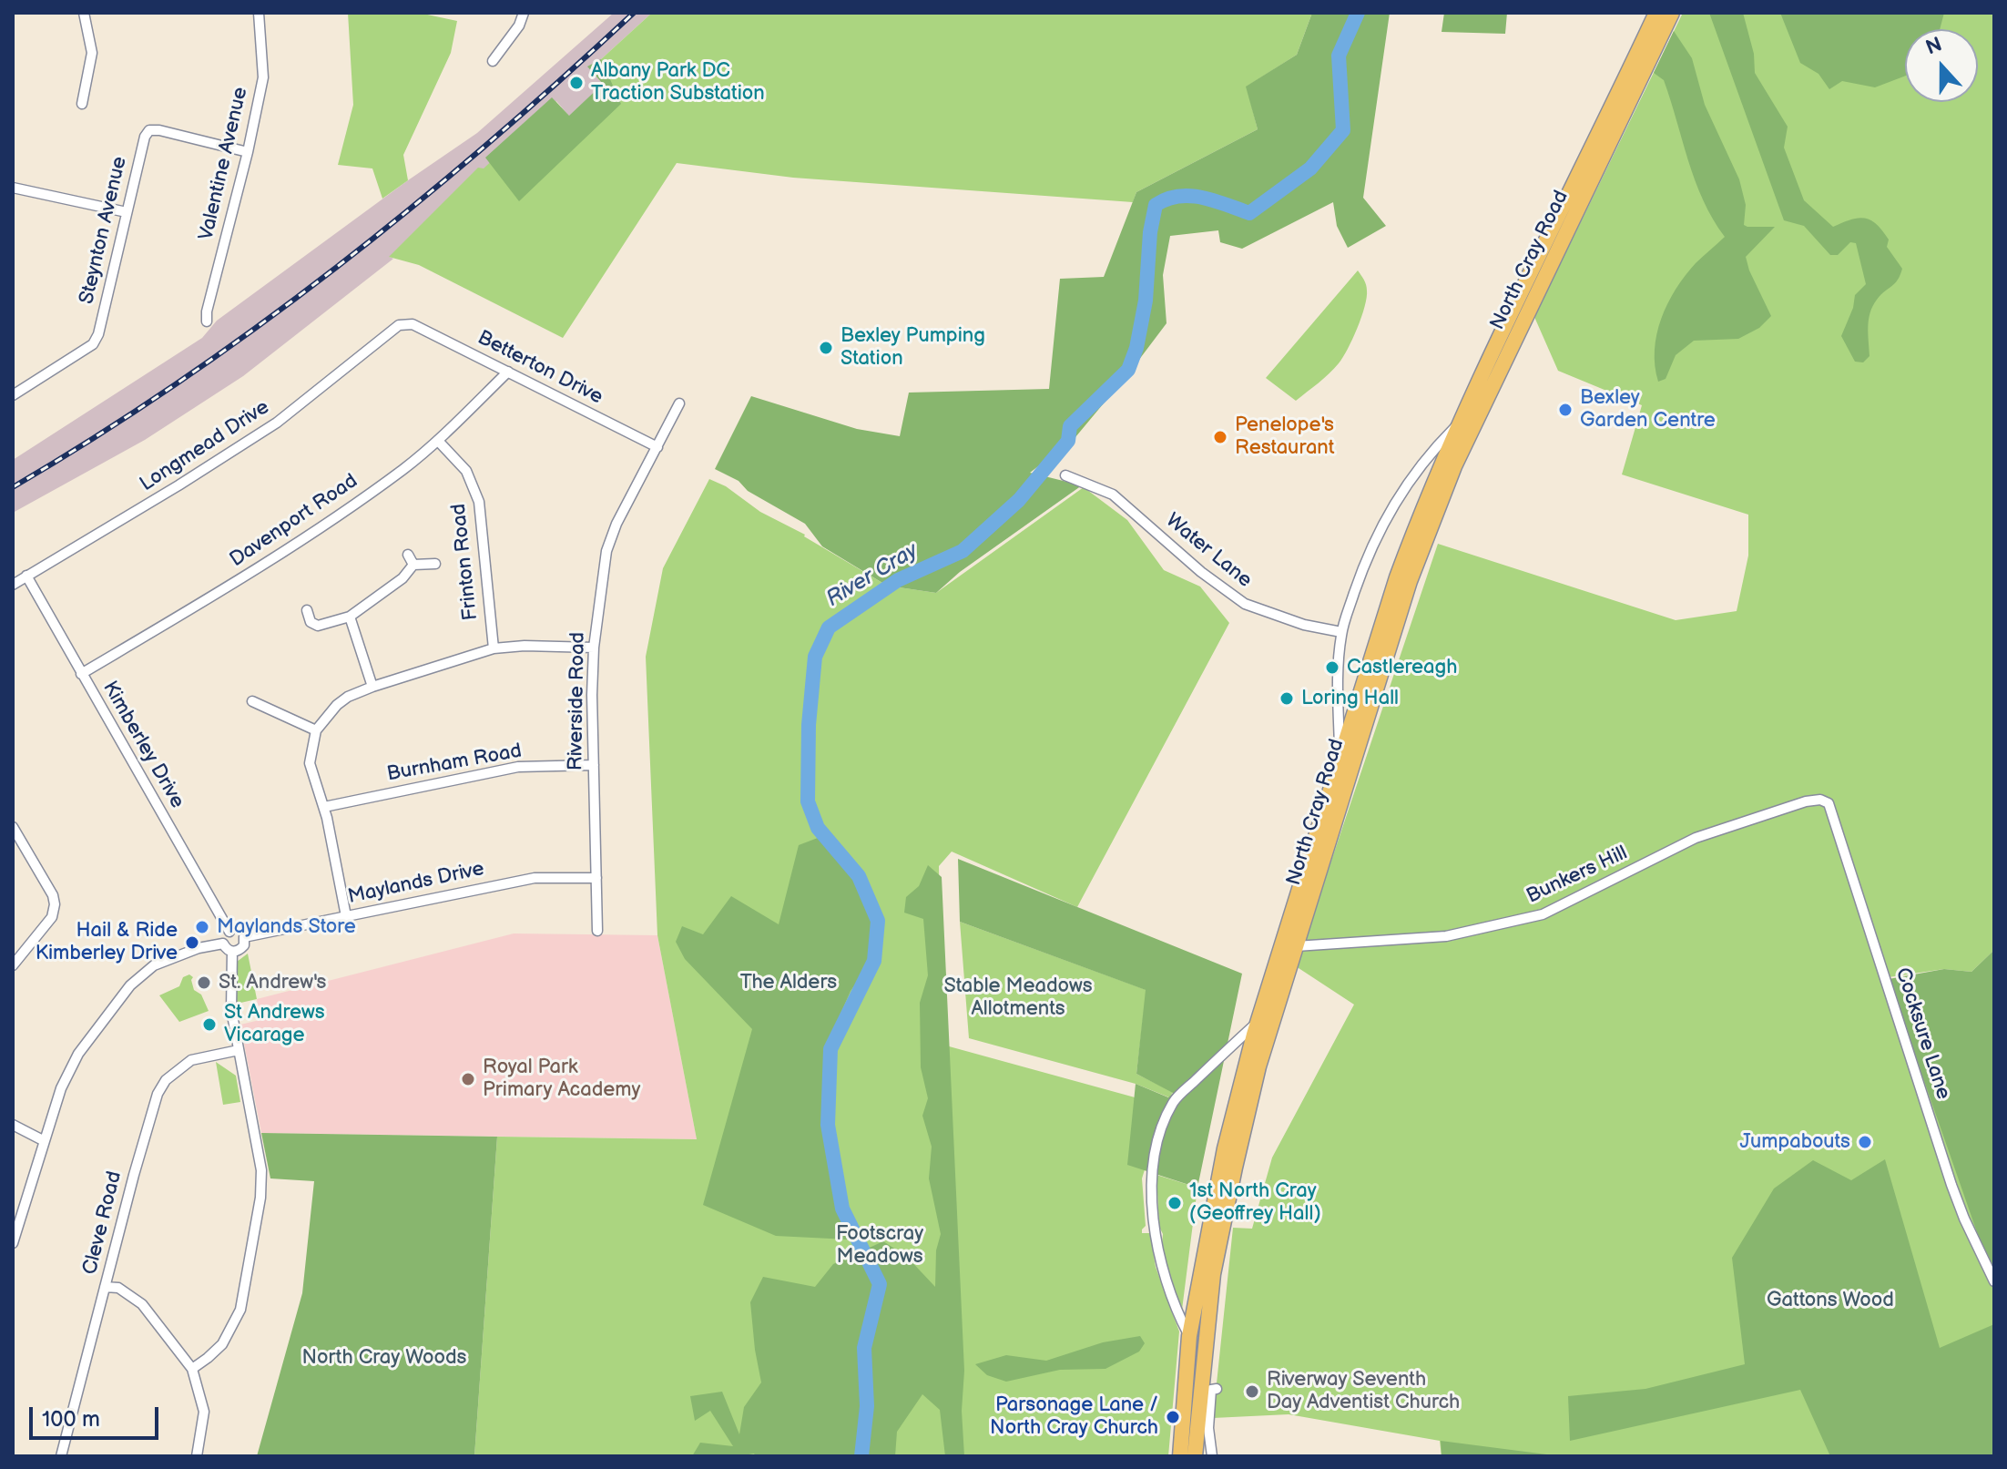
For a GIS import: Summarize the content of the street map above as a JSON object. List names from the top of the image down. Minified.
{"streets":{"main road":["North Cray Road"],"street":["Valentine Avenue","Steynton Avenue","Betterton Drive","Longmead Drive","Davenport Road","Water Lane","Frinton Road","Riverside Road","Kimberley Drive","Burnham Road","Bunkers Hill","Maylands Drive","Cocksure Lane","Cleve Road"]},"crossings":[["Valentine Avenue","Steynton Avenue"],["North Cray Road","Bunkers Hill"],["Betterton Drive","Longmead Drive"],["Betterton Drive","Davenport Road"],["Betterton Drive","Riverside Road"],["Longmead Drive","Kimberley Drive"],["Davenport Road","Frinton Road"],["Davenport Road","Kimberley Drive"],["Riverside Road","Burnham Road"],["Riverside Road","Maylands Drive"],["Kimberley Drive","Maylands Drive"],["Bunkers Hill","Cocksure Lane"]],"water":["River Cray"],"parks":["The Alders","Stable Meadows Allotments","Footscray Meadows","Gattons Wood","North Cray Woods"],"places":["Albany Park DC Traction Substation","Bexley Pumping Station","Bexley Garden Centre","Penelope's Restaurant","Castlereagh","Loring Hall","Maylands Store","Hail & Ride Kimberley Drive","St. Andrew's","St Andrews Vicarage","Royal Park Primary Academy","Jumpabouts","1st North Cray (Geoffrey Hall)","Riverway Seventh Day Adventist Church","Parsonage Lane / North Cray Church"],"scale_bar":"100 m","north":"top"}
